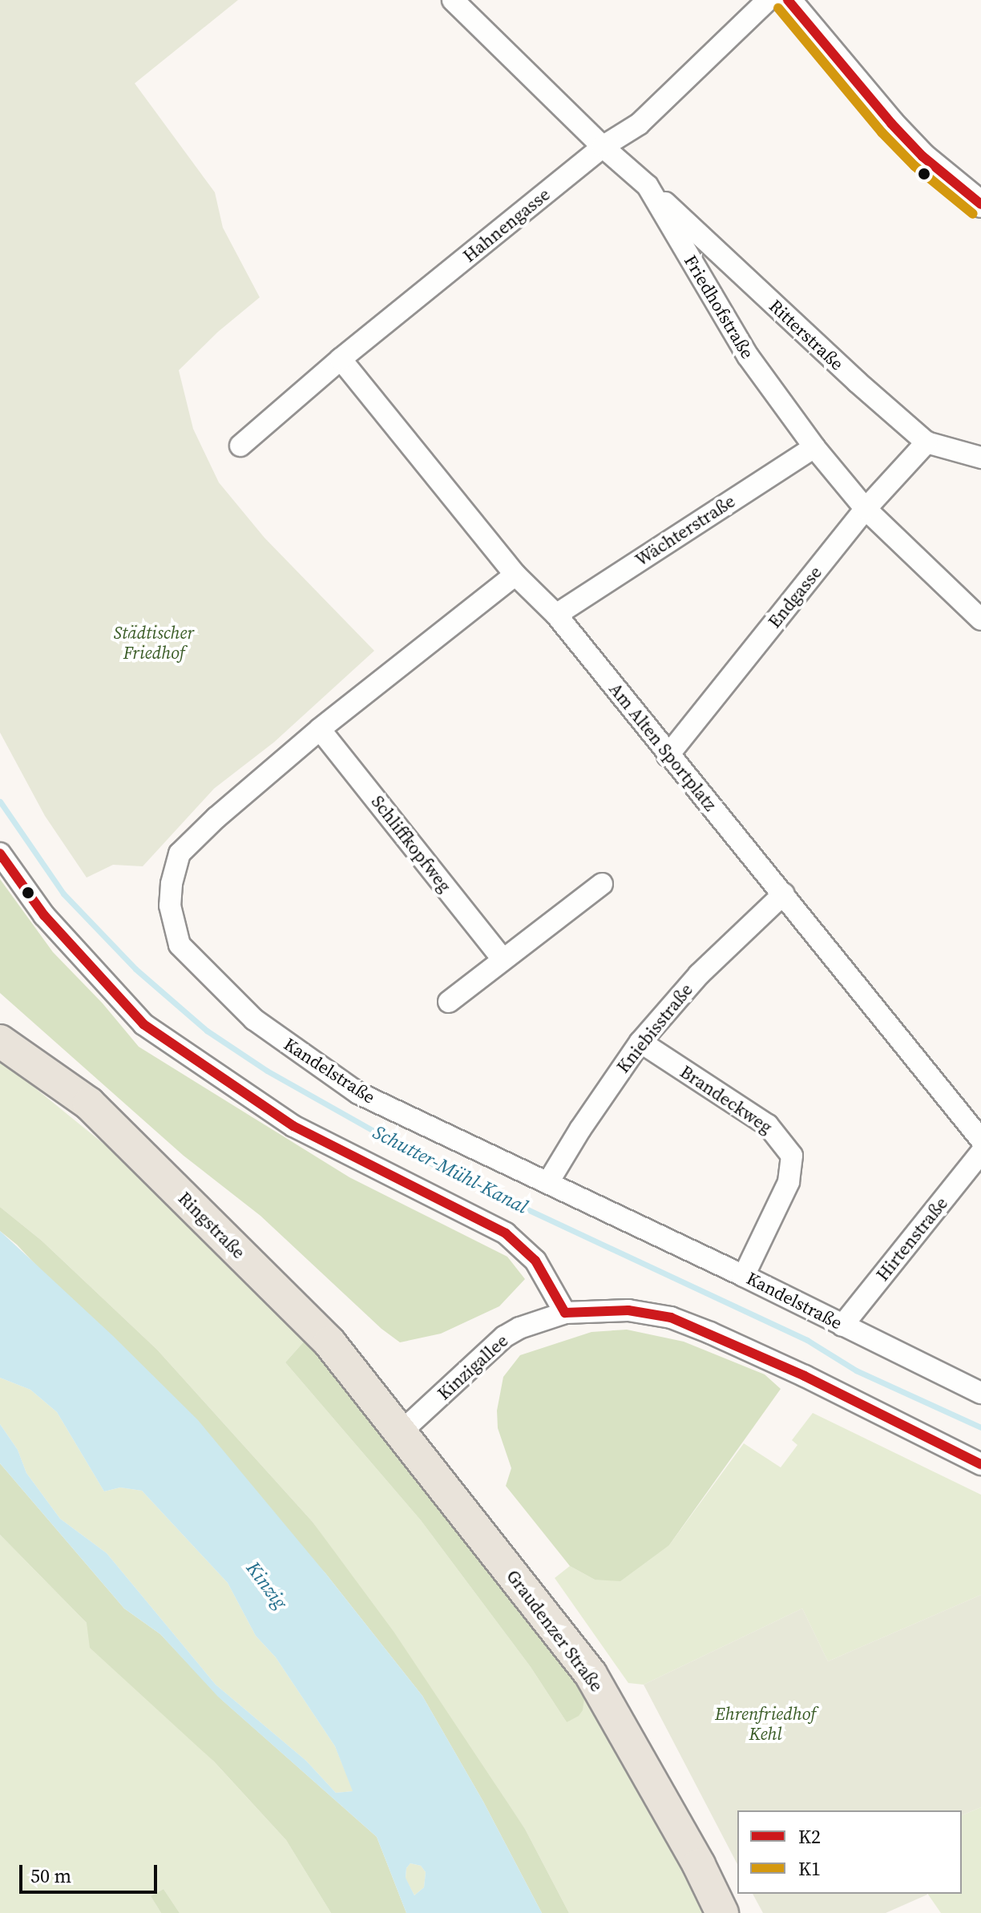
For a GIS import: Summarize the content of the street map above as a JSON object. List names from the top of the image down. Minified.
{"streets":{"main road":["Ringstraße","Graudenzer Straße"],"street":["Hahnengasse","Friedhofstraße","Ritterstraße","Wächterstraße","Endgasse","Am Alten Sportplatz","Schliffkopfweg","Kniebisstraße","Kandelstraße","Brandeckweg","Hirtenstraße","Kinzigallee"]},"crossings":[["Hahnengasse","Friedhofstraße"],["Hahnengasse","Am Alten Sportplatz"],["Friedhofstraße","Ritterstraße"],["Friedhofstraße","Wächterstraße"],["Friedhofstraße","Endgasse"],["Ritterstraße","Endgasse"],["Wächterstraße","Am Alten Sportplatz"],["Endgasse","Am Alten Sportplatz"],["Am Alten Sportplatz","Kniebisstraße"],["Am Alten Sportplatz","Kandelstraße"],["Schliffkopfweg","Kandelstraße"],["Kniebisstraße","Kandelstraße"],["Kniebisstraße","Brandeckweg"],["Kandelstraße","Brandeckweg"],["Kandelstraße","Hirtenstraße"],["Ringstraße","Kinzigallee"],["Ringstraße","Graudenzer Straße"],["Kinzigallee","Graudenzer Straße"]],"water":["Schutter-Mühl-Kanal","Kinzig"],"parks":["Städtischer Friedhof","Ehrenfriedhof Kehl"],"lines":["transit line K2","transit line K1"],"legend":["K2","K1"],"scale_bar":"50 m"}
